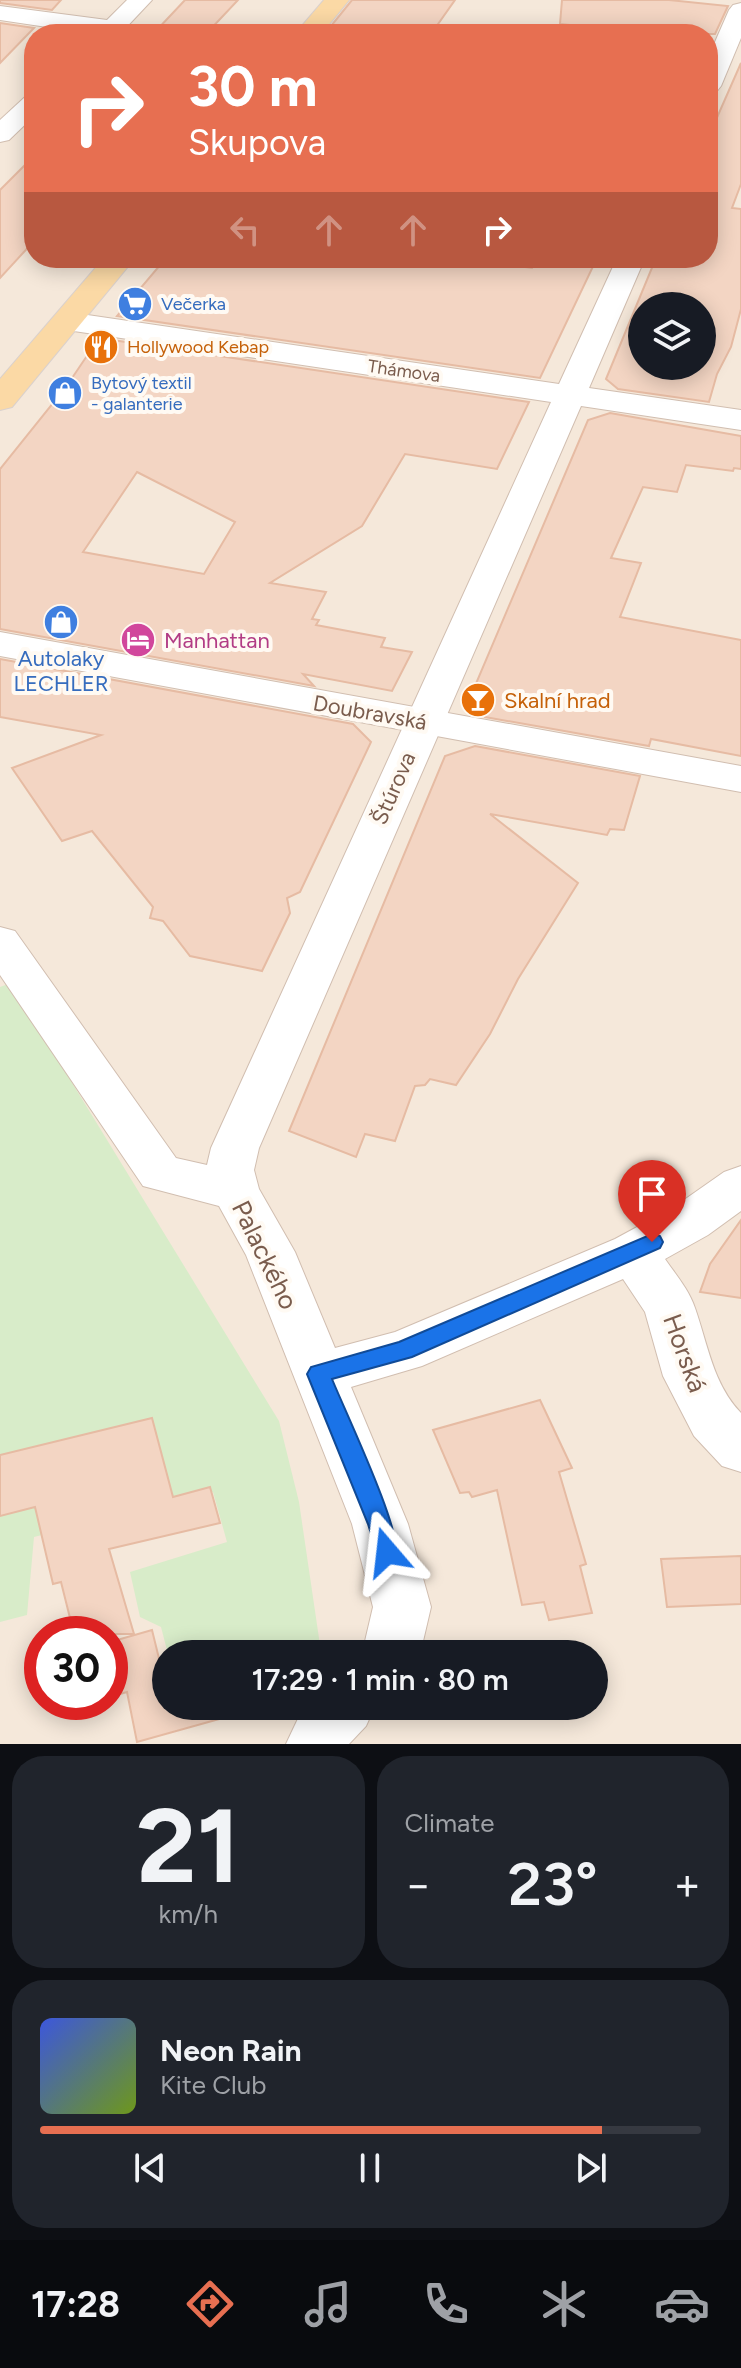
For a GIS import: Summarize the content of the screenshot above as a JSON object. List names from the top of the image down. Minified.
{"streets":{"street":["Thámova","Doubravská","Štúrova","Palackého","Horská"]},"crossings":[["Thámova","Štúrova"],["Doubravská","Štúrova"],["Štúrova","Palackého"]],"places":{"supermarket":["Večerka"],"restaurant":["Hollywood Kebap"],"shop":["Bytový textil - galanterie","Autolaky LECHLER"],"hotel":["Manhattan"],"bar":["Skalní hrad"]},"page":{"turn":["30 m","Skupova"],"limit":"30","trip":"17:29 · 1 min · 80 m","tile":[["21","km/h"],"Climate"],"heat":["−","23°","+"],"song":["Neon Rain","Kite Club"],"tabs":"17:28"}}
